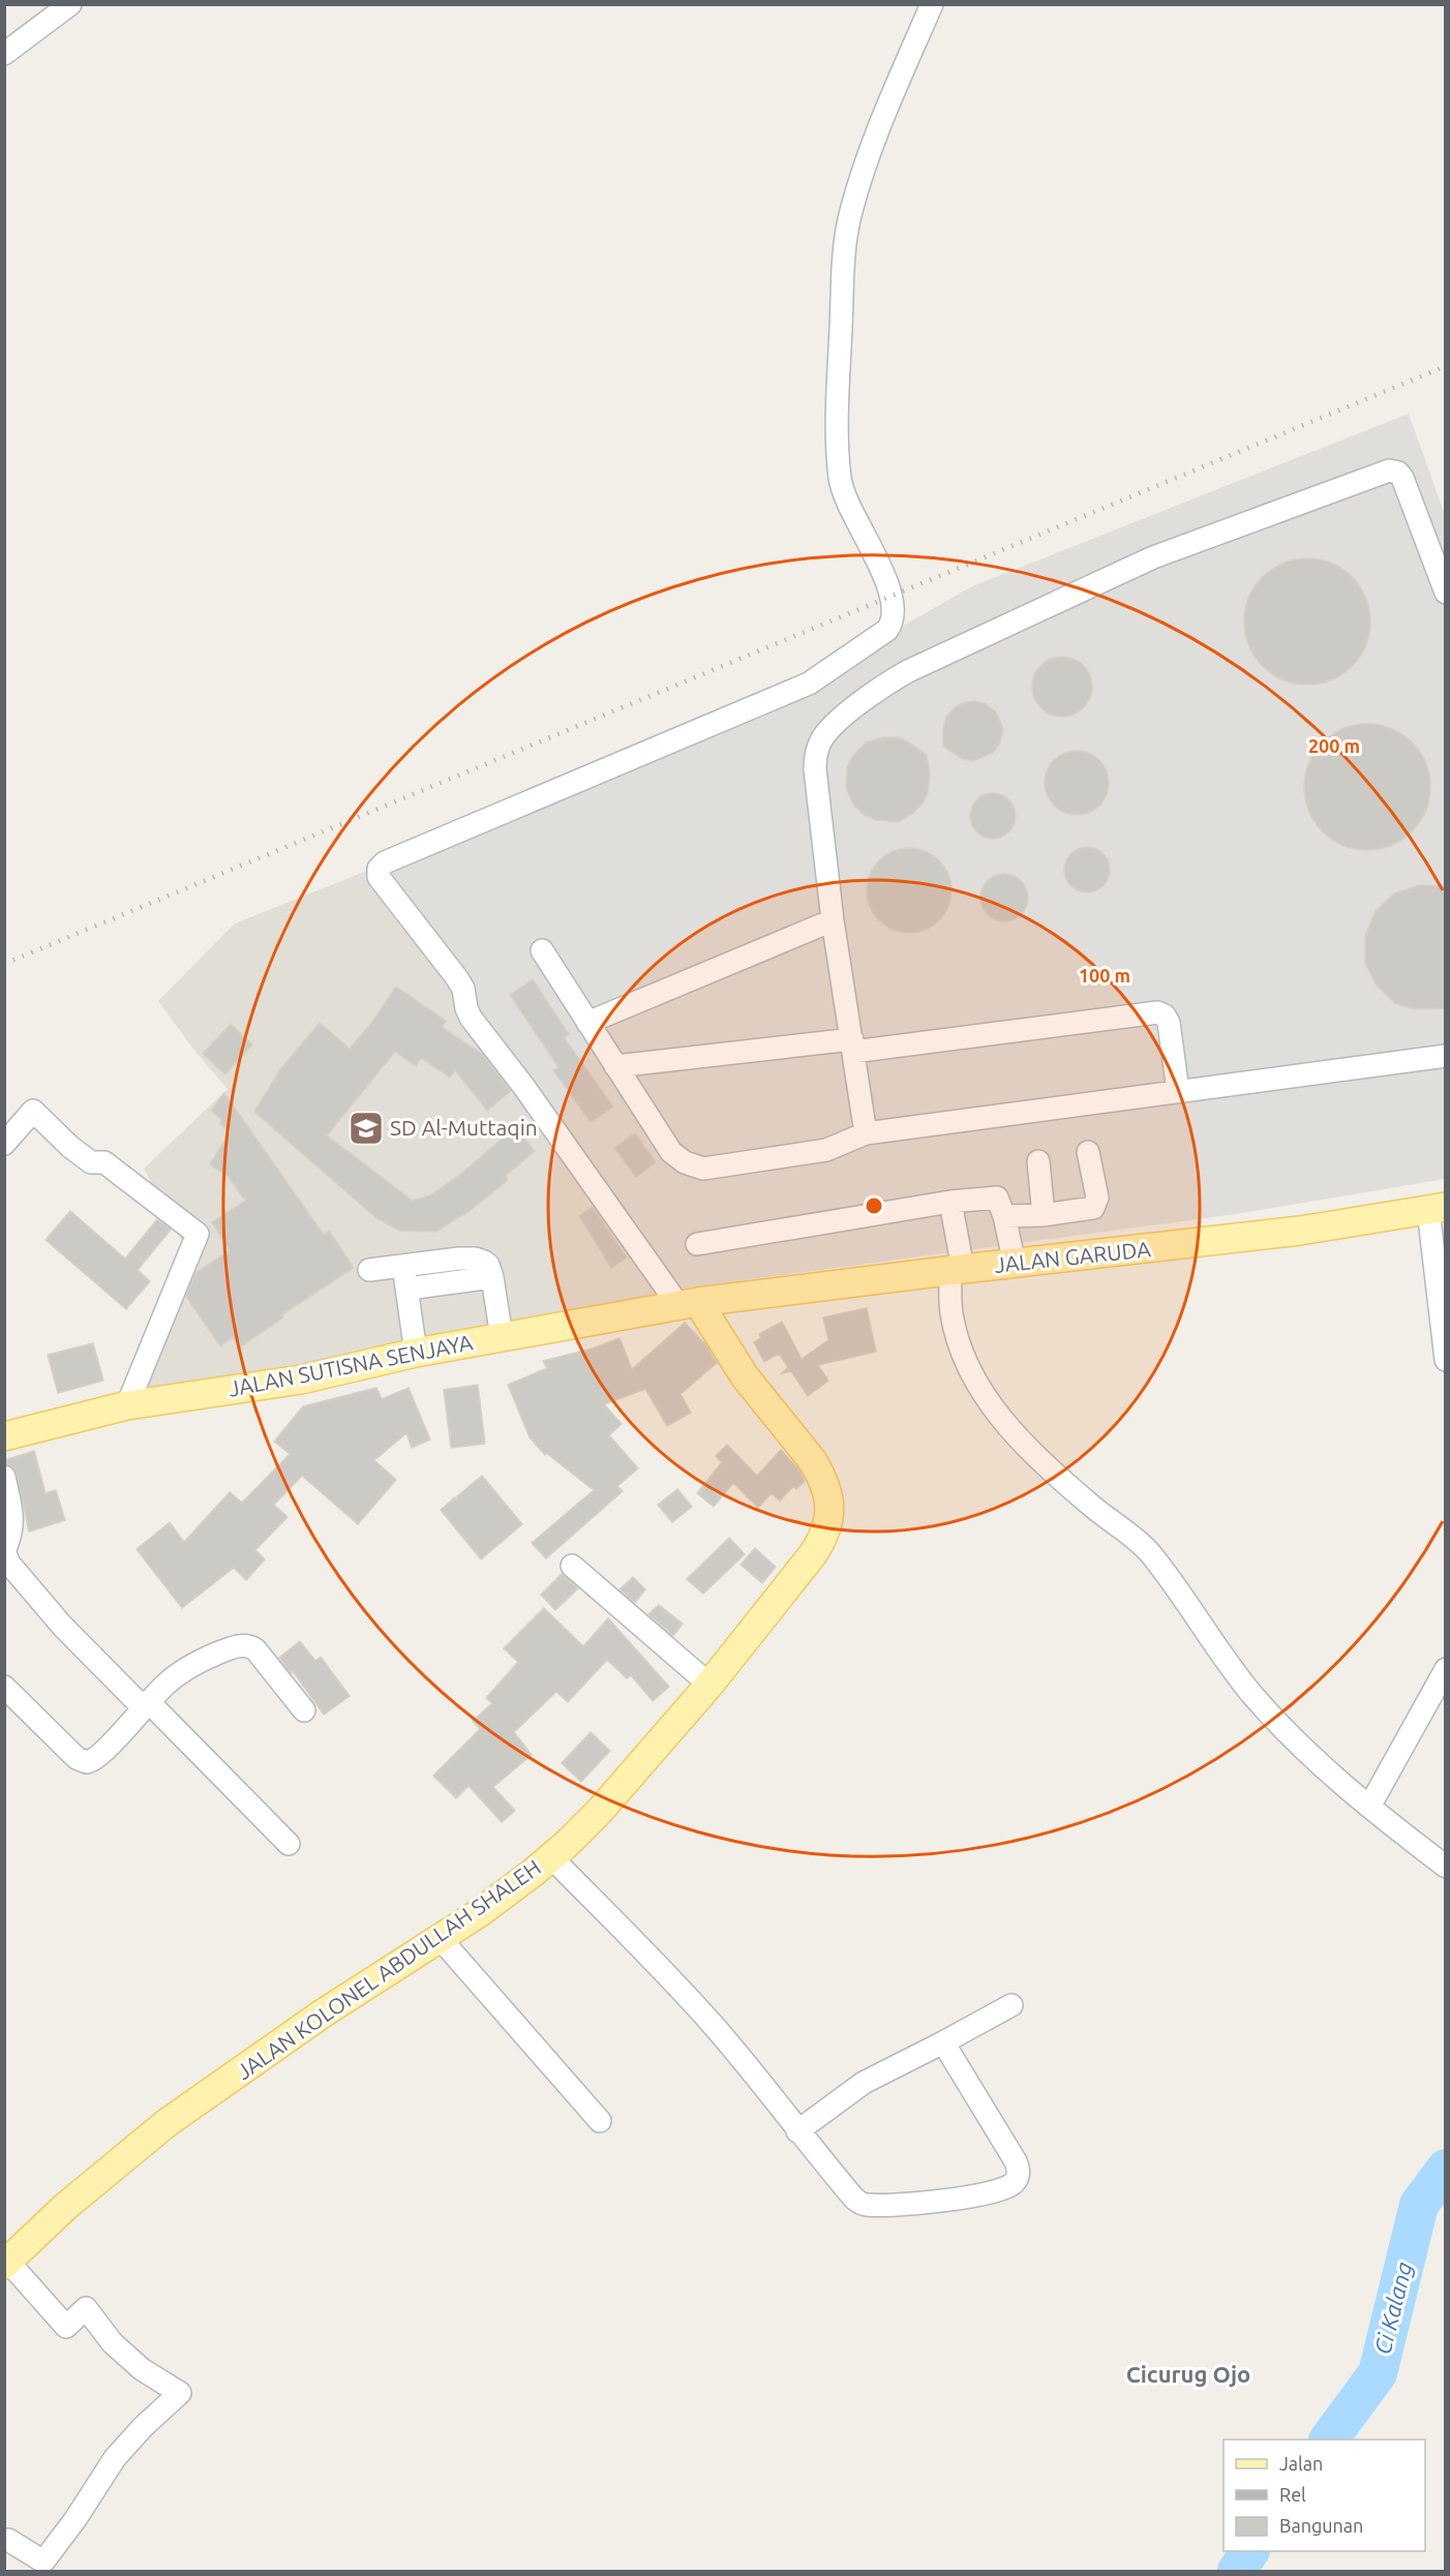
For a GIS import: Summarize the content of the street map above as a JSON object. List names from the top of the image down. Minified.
{"streets":{"main road":["JALAN GARUDA","JALAN SUTISNA SENJAYA","JALAN KOLONEL ABDULLAH SHALEH"]},"crossings":[["JALAN GARUDA","JALAN SUTISNA SENJAYA"],["JALAN GARUDA","JALAN KOLONEL ABDULLAH SHALEH"],["JALAN SUTISNA SENJAYA","JALAN KOLONEL ABDULLAH SHALEH"]],"districts":["Cicurug Ojo"],"water":["Ci Kalang"],"places":{"school or university":["SD Al-Muttaqin"]},"legend":["Jalan","Rel","Bangunan"],"rings":["200 m","100 m"]}
